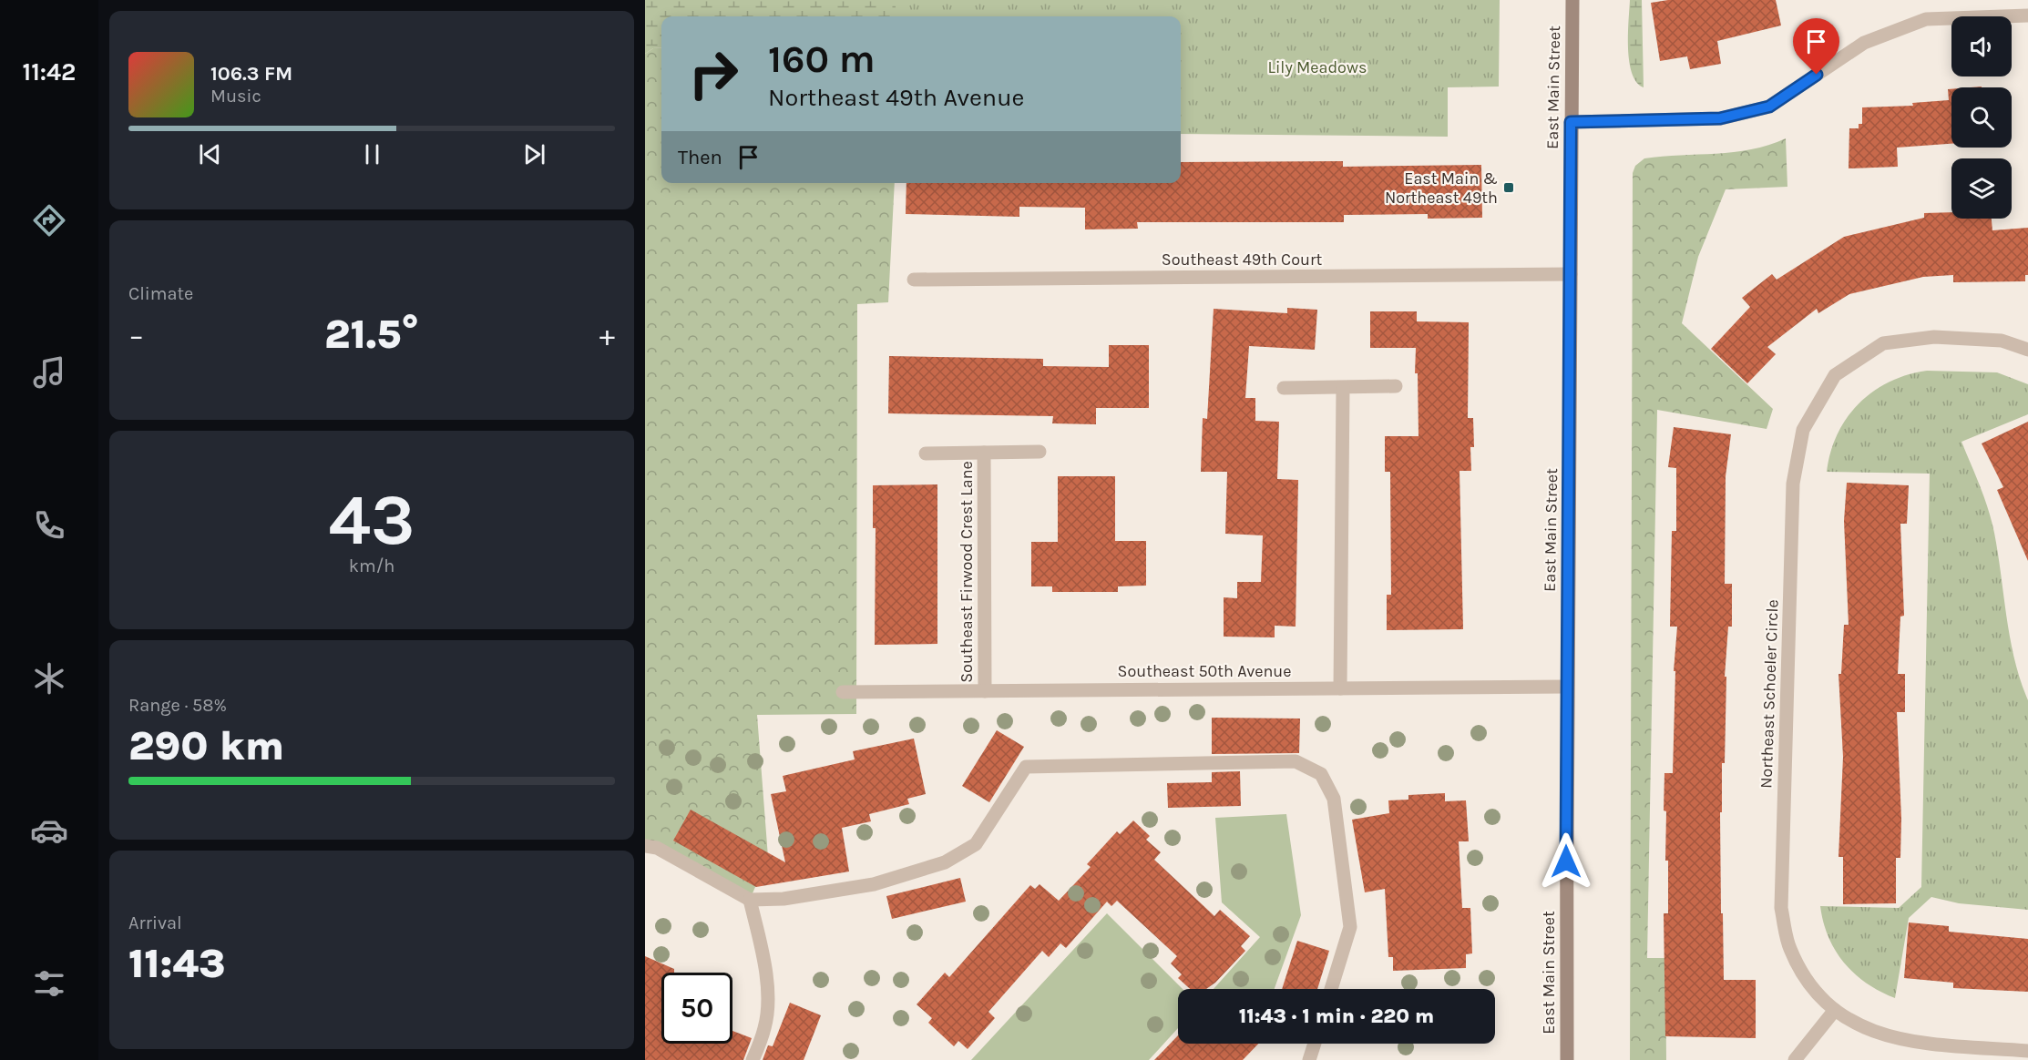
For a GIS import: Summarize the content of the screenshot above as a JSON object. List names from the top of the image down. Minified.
{"streets":{"main road":["East Main Street"],"street":["Southeast 49th Court","Southeast Firwood Crest Lane","Southeast 50th Avenue","Northeast Schoeler Circle"]},"crossings":[["East Main Street","Southeast 49th Court"],["East Main Street","Southeast 50th Avenue"],["Southeast Firwood Crest Lane","Southeast 50th Avenue"]],"parks":["Lily Meadows"],"places":{"transit":["East Main & Northeast 49th"]},"page":{"tabs":"11:42","turn":["160 m","Northeast 49th Avenue"],"song":["106.3 FM","Music"],"then":"Then","tile":["Climate",["43","km/h"],["Range · 58%","290 km"],["Arrival","11:43"]],"heat":["−","21.5°","+"],"limit":"50","trip":"11:43 · 1 min · 220 m"}}
